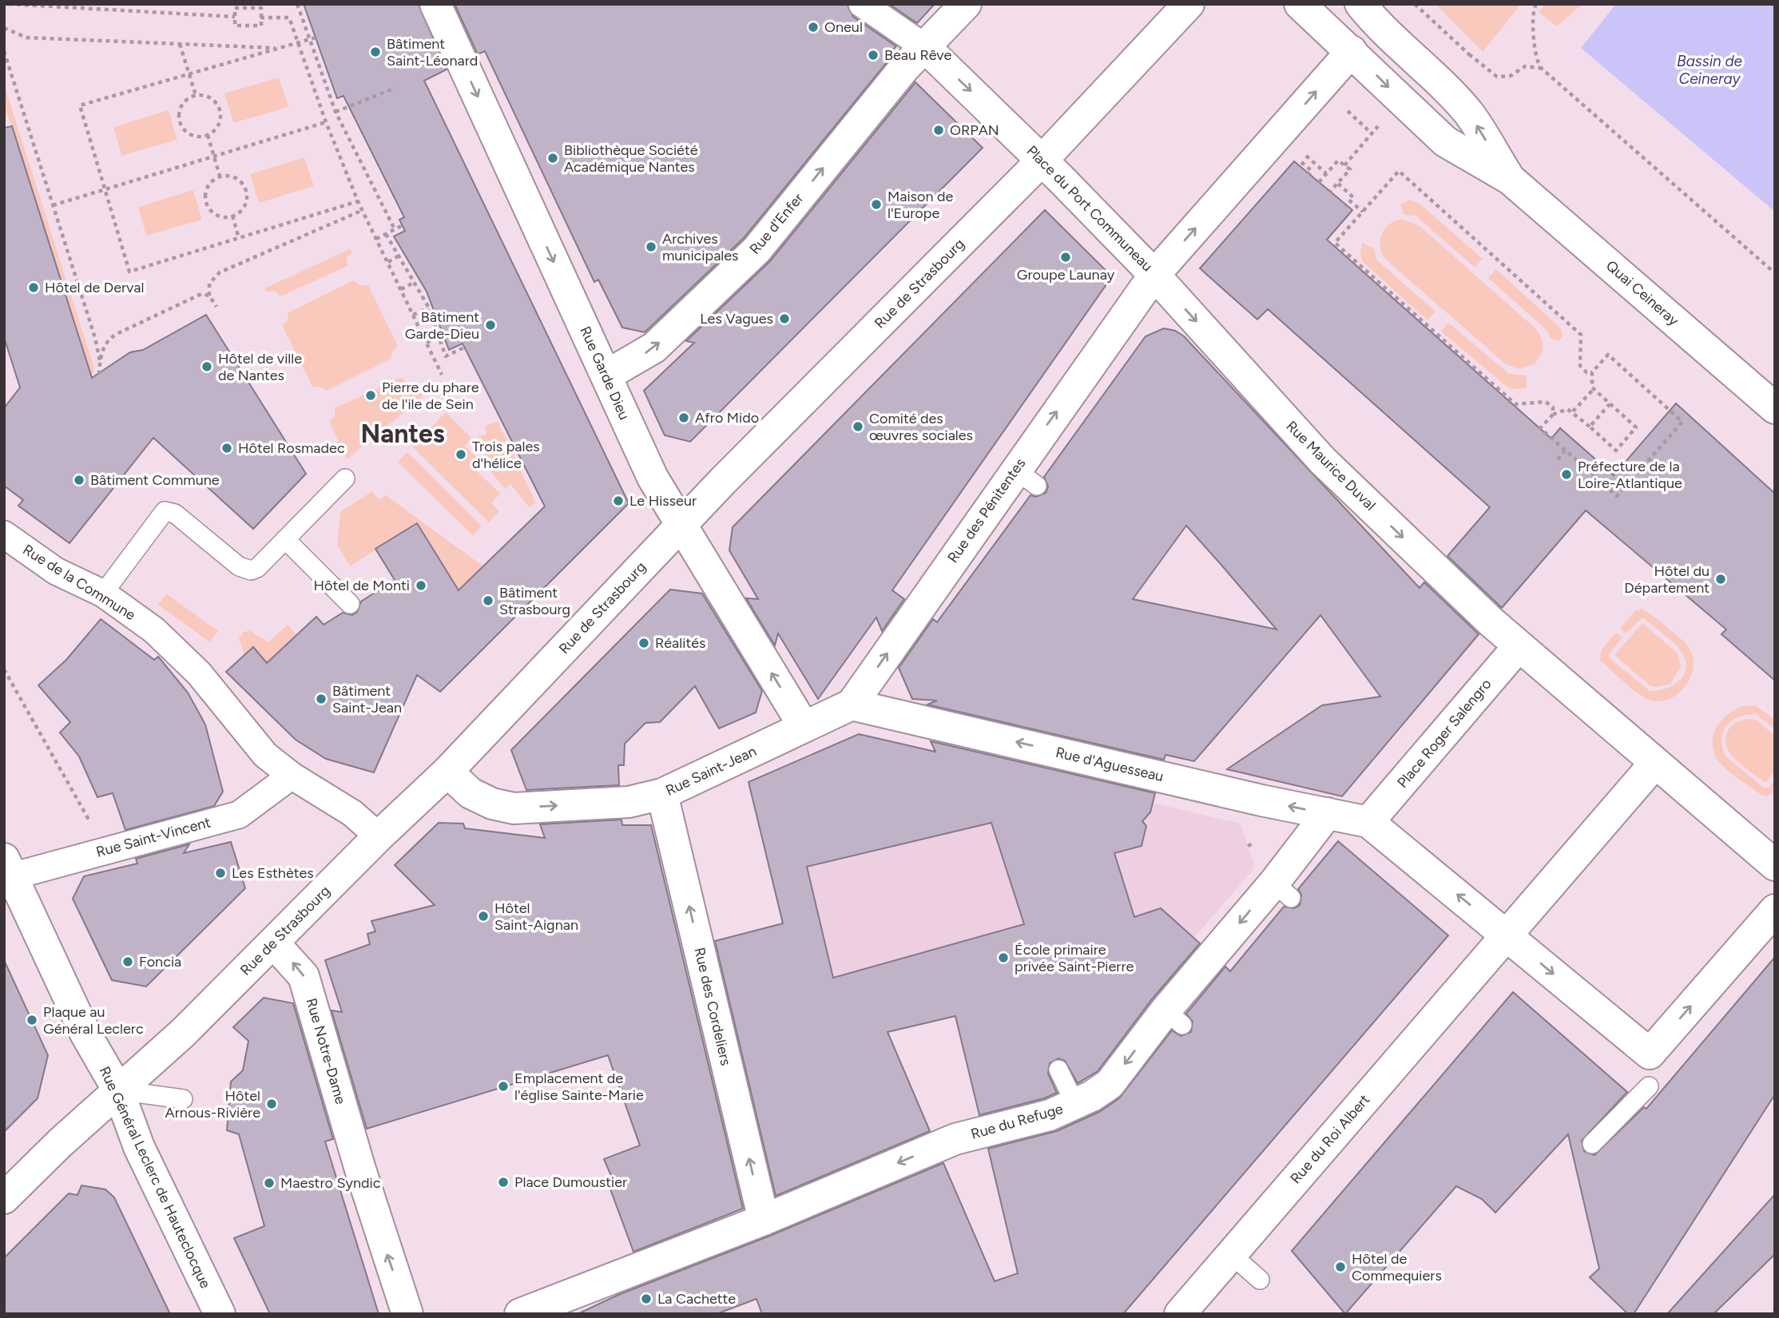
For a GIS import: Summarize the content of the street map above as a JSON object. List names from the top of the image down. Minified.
{"streets":{"street":["Place du Port Communeau","Rue d'Enfer","Rue de Strasbourg","Quai Ceineray","Rue Garde Dieu","Rue Maurice Duval","Rue des Pénitentes","Rue de la Commune","Place Roger Salengro","Rue d'Aguesseau","Rue Saint-Jean","Rue Saint-Vincent","Rue des Cordeliers","Rue Notre-Dame","Rue du Refuge","Rue du Roi Albert","Rue Général Leclerc de Hauteclocque"]},"crossings":[["Place du Port Communeau","Rue d'Enfer"],["Place du Port Communeau","Rue de Strasbourg"],["Place du Port Communeau","Quai Ceineray"],["Place du Port Communeau","Rue Maurice Duval"],["Place du Port Communeau","Rue des Pénitentes"],["Rue d'Enfer","Rue Garde Dieu"],["Rue de Strasbourg","Rue Garde Dieu"],["Rue de Strasbourg","Rue de la Commune"],["Rue de Strasbourg","Rue Saint-Jean"],["Rue de Strasbourg","Rue Notre-Dame"],["Rue de Strasbourg","Rue Général Leclerc de Hauteclocque"],["Rue Garde Dieu","Rue Saint-Jean"],["Rue Maurice Duval","Rue des Pénitentes"],["Rue Maurice Duval","Place Roger Salengro"],["Rue des Pénitentes","Rue d'Aguesseau"],["Rue de la Commune","Rue Saint-Vincent"],["Place Roger Salengro","Rue d'Aguesseau"],["Rue d'Aguesseau","Rue du Refuge"],["Rue Saint-Jean","Rue des Cordeliers"],["Rue Saint-Vincent","Rue Général Leclerc de Hauteclocque"],["Rue des Cordeliers","Rue du Refuge"]],"one_way":["Rue d'Enfer","Rue Maurice Duval","Rue des Pénitentes","Rue d'Aguesseau","Rue Saint-Jean","Rue des Cordeliers","Rue Notre-Dame","Rue du Refuge"],"districts":["Nantes"],"water":["Bassin de Ceineray"],"places":["Oneul","Bâtiment Saint-Léonard","Beau Rêve","ORPAN","Bibliothèque Société Académique Nantes","Maison de l'Europe","Archives municipales","Groupe Launay","Hôtel de Derval","Les Vagues","Bâtiment Garde-Dieu","Hôtel de ville de Nantes","Pierre du phare de l'ile de Sein","Afro Mido","Comité des œuvres sociales","Hôtel Rosmadec","Trois pales d'hélice","Préfecture de la Loire-Atlantique","Bâtiment Commune","Le Hisseur","Hôtel du Département","Hôtel de Monti","Bâtiment Strasbourg","Réalités","Bâtiment Saint-Jean","Les Esthètes","Hôtel Saint-Aignan","École primaire privée Saint-Pierre","Foncia","Plaque au Général Leclerc","Emplacement de l'église Sainte-Marie","Hôtel Arnous-Rivière","Place Dumoustier","Maestro Syndic","Hôtel de Commequiers","La Cachette"]}
